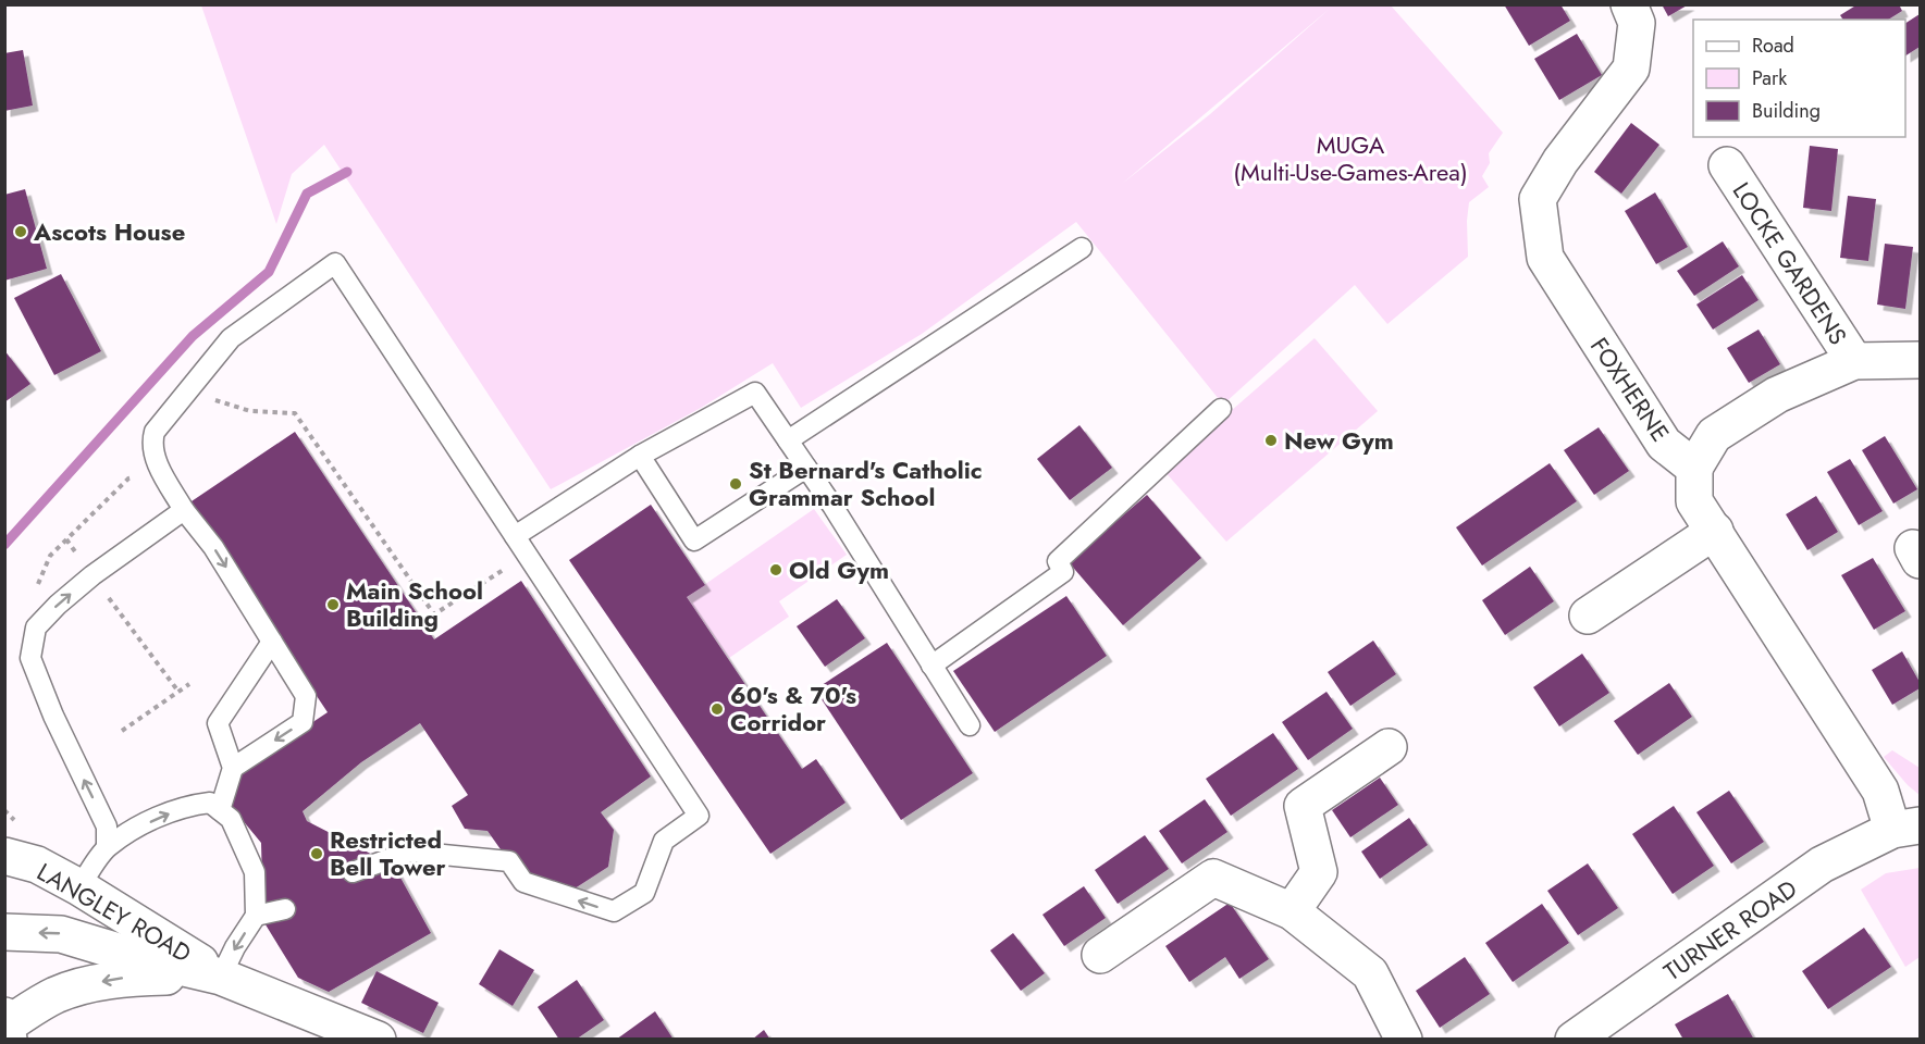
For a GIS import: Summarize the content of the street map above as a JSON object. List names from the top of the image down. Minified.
{"streets":{"street":["LOCKE GARDENS","FOXHERNE","LANGLEY ROAD","TURNER ROAD"]},"one_way":["LANGLEY ROAD"],"parks":["MUGA (Multi-Use-Games-Area)"],"places":["Ascots House","New Gym","St Bernard's Catholic Grammar School","Old Gym","Main School Building","60's & 70's Corridor","Restricted Bell Tower"],"legend":["Road","Park","Building"]}
